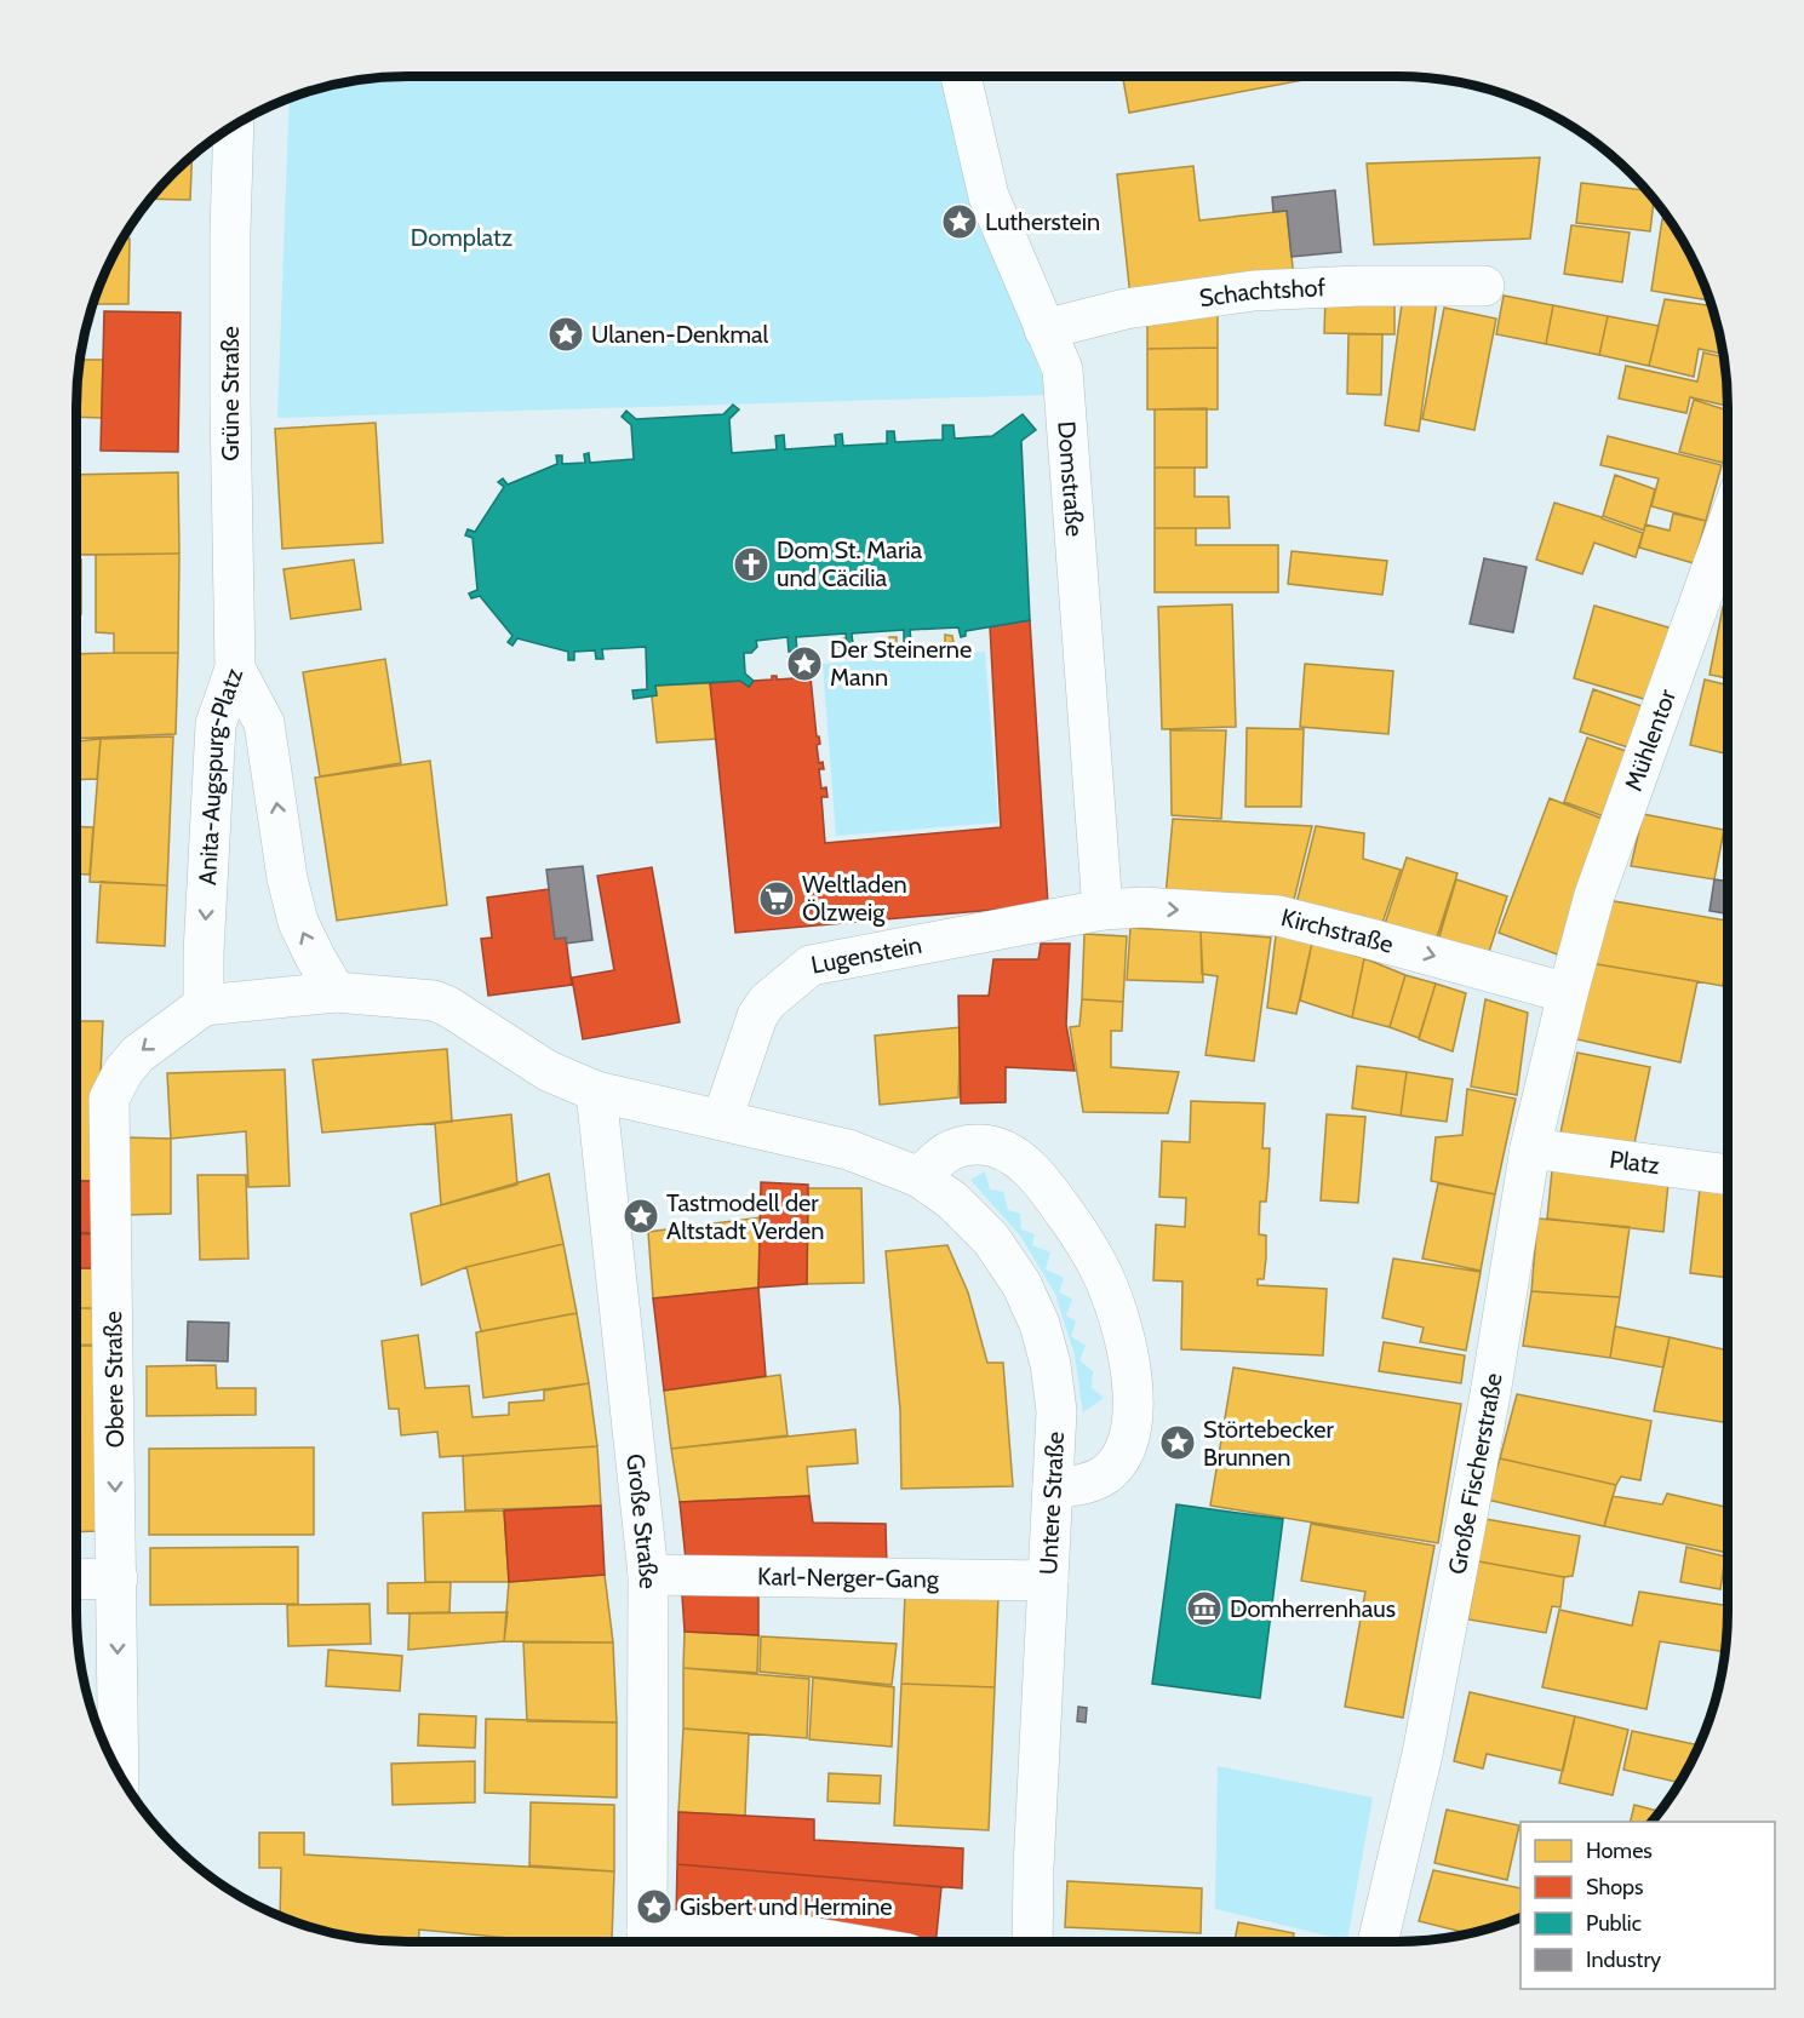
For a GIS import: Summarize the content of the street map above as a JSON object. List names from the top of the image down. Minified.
{"streets":{"street":["Schachtshof","Grüne Straße","Domstraße","Mühlentor","Anita-Augspurg-Platz","Kirchstraße","Lugenstein","Platz","Obere Straße","Große Fischerstraße","Untere Straße","Große Straße","Karl-Nerger-Gang"]},"crossings":[["Schachtshof","Domstraße"],["Grüne Straße","Anita-Augspurg-Platz"],["Domstraße","Kirchstraße"],["Domstraße","Lugenstein"],["Mühlentor","Kirchstraße"],["Mühlentor","Große Fischerstraße"],["Anita-Augspurg-Platz","Obere Straße"],["Kirchstraße","Lugenstein"],["Kirchstraße","Große Fischerstraße"],["Lugenstein","Untere Straße"],["Platz","Große Fischerstraße"],["Untere Straße","Karl-Nerger-Gang"],["Große Straße","Karl-Nerger-Gang"]],"one_way":["Kirchstraße","Obere Straße"],"parks":["Domplatz"],"places":{"place":["Lutherstein","Ulanen-Denkmal","Der Steinerne Mann","Tastmodell der Altstadt Verden","Störtebecker Brunnen","Gisbert und Hermine"],"church":["Dom St. Maria und Cäcilia"],"supermarket":["Weltladen Ölzweig"],"museum":["Domherrenhaus"]},"legend":["Homes","Shops","Public","Industry"]}
